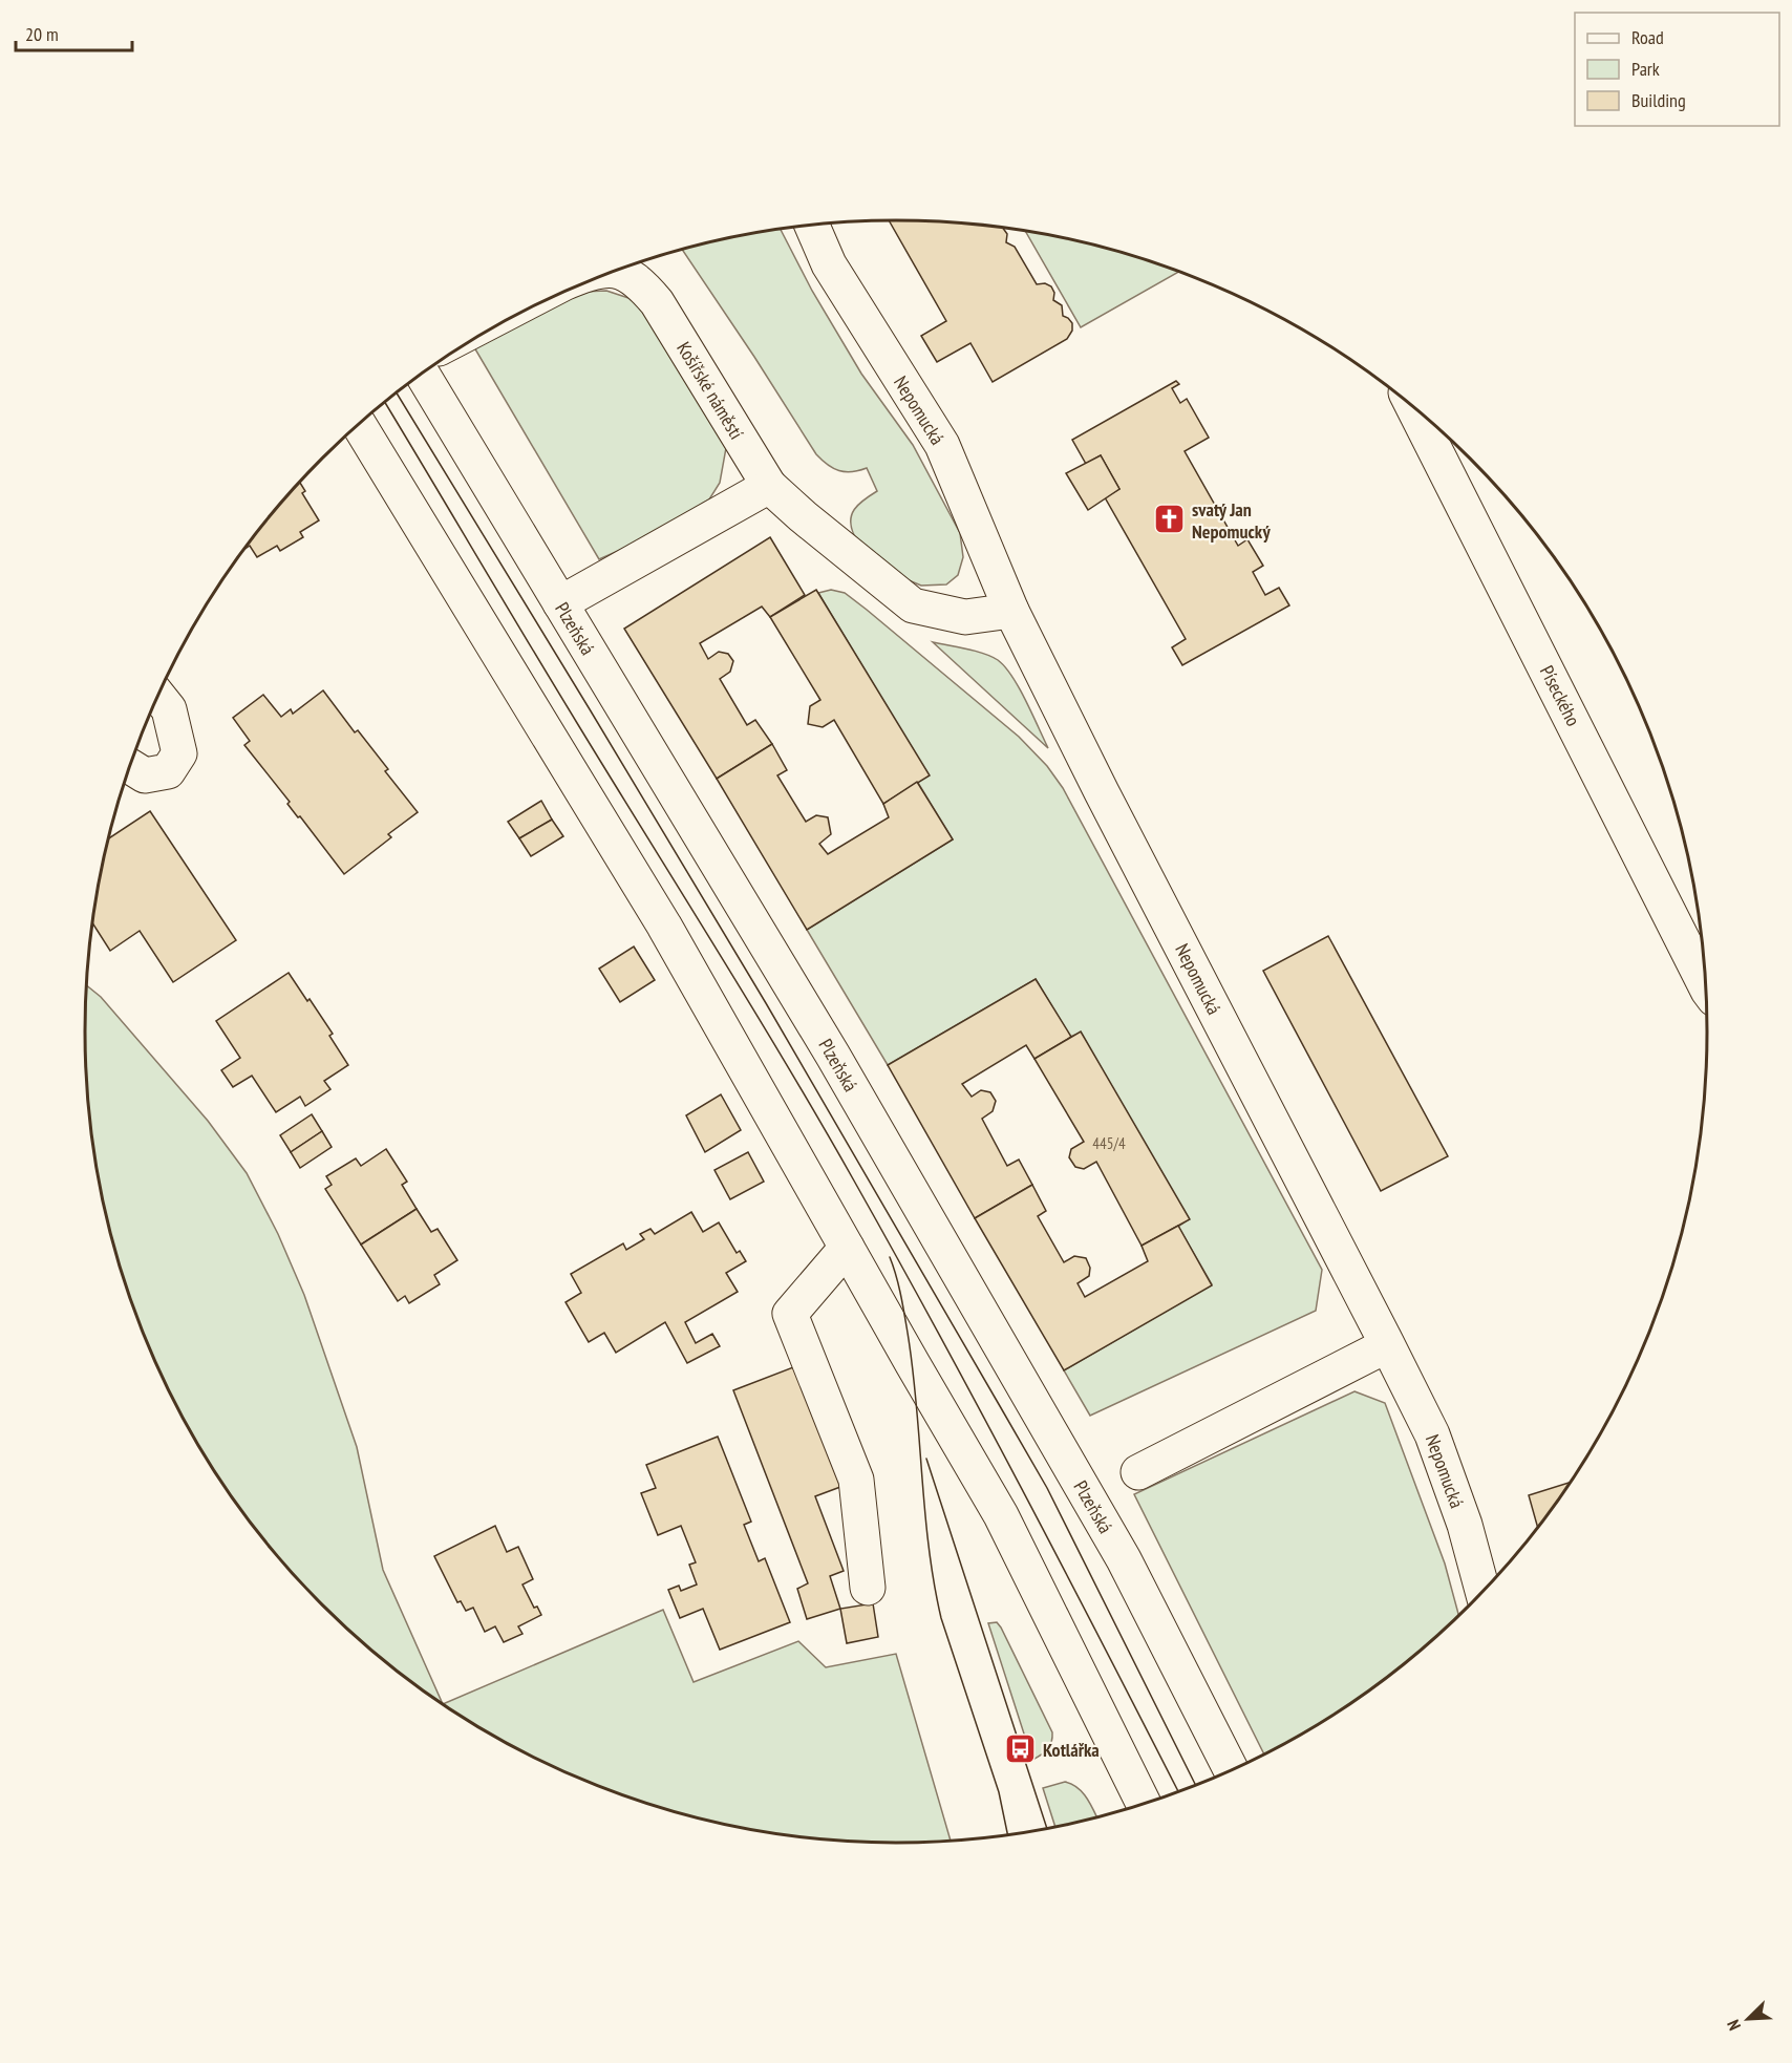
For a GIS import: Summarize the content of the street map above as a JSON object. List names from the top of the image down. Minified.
{"streets":{"street":["Košířské náměstí","Nepomucká","Plzeňská","Píseckého"]},"places":{"church":["svatý Jan Nepomucký"],"bus stop":["Kotlářka"]},"house_numbers":["445/4"],"legend":["Road","Park","Building"],"scale_bar":"20 m","north":"bottom left"}
